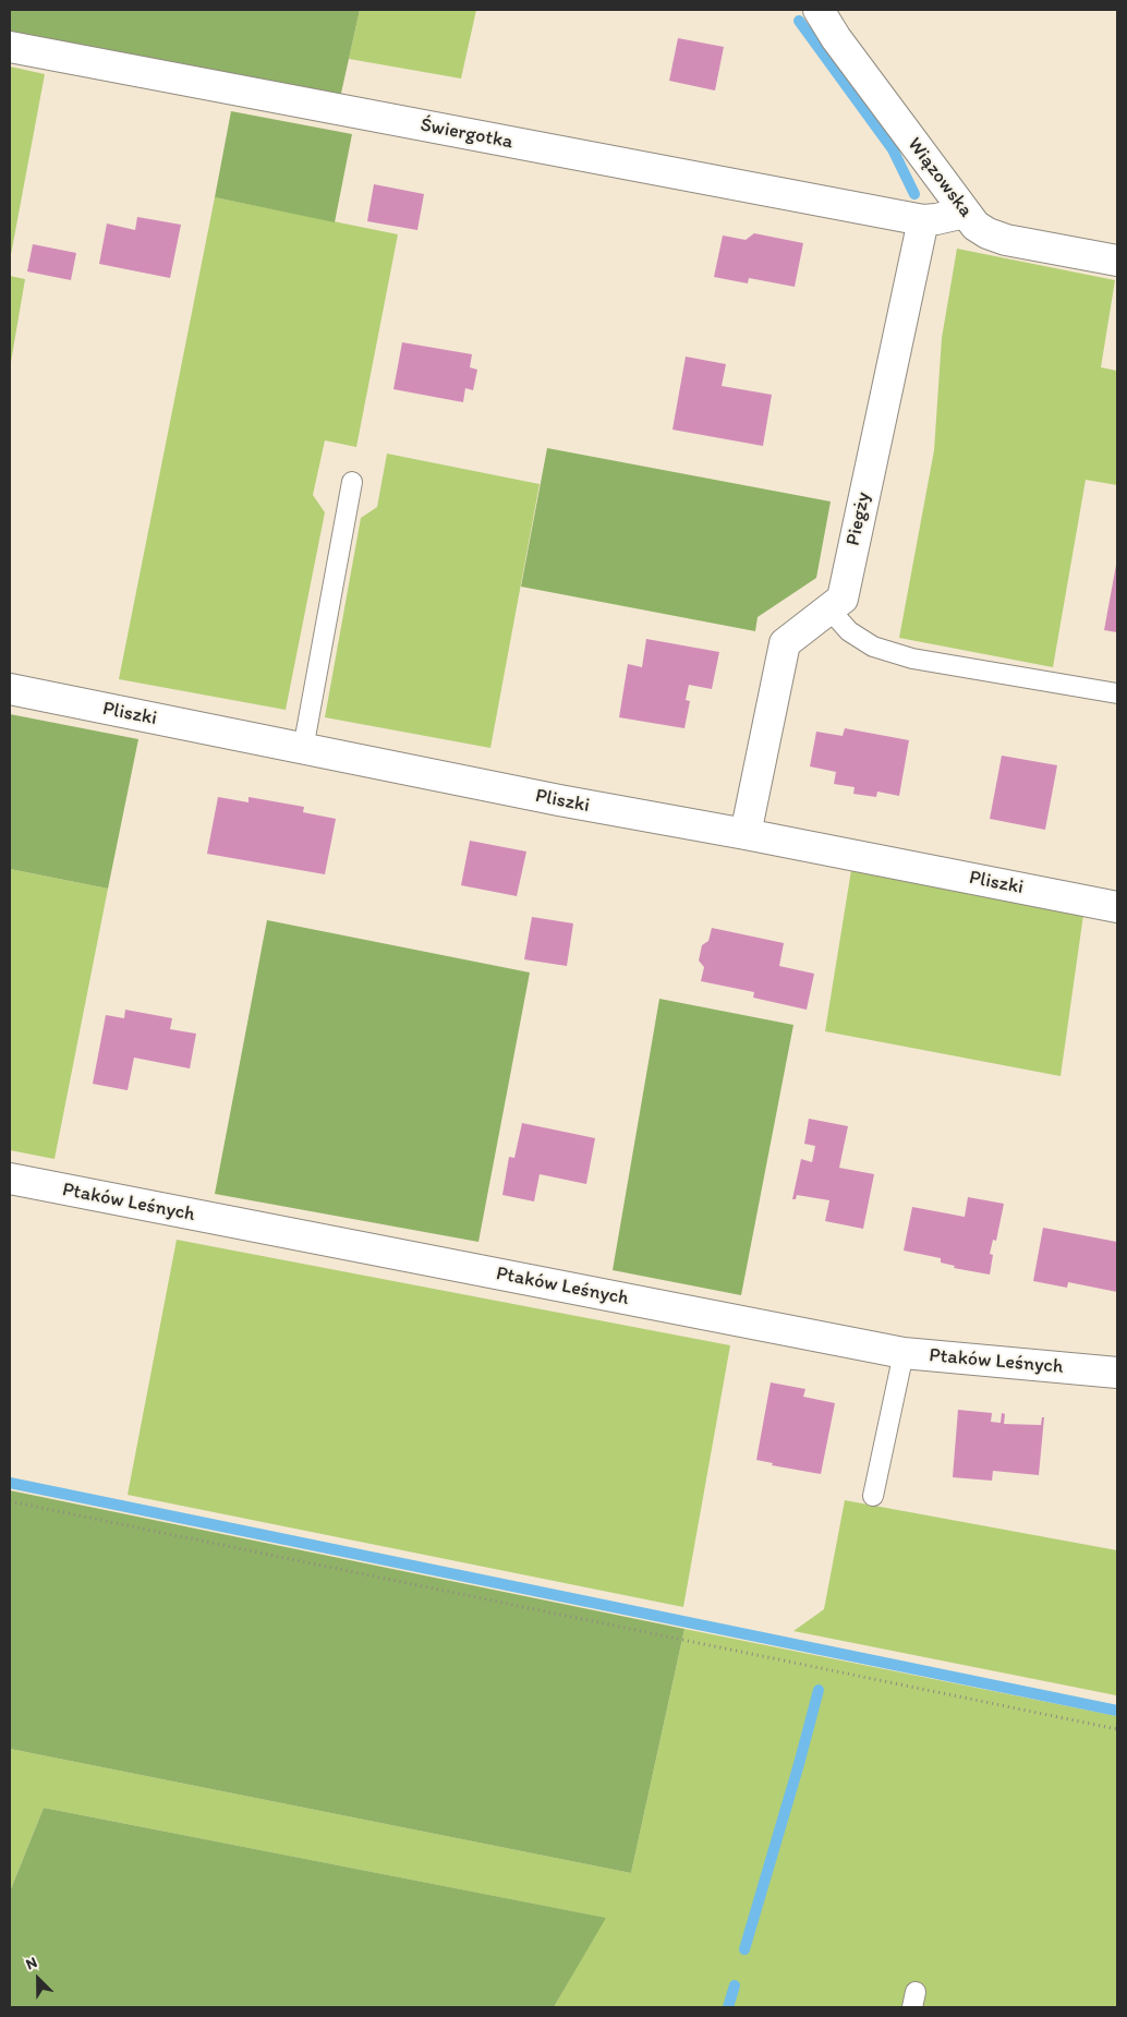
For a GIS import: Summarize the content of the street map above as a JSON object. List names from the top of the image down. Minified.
{"streets":{"street":["Świergotka","Wiązowska","Piegży","Pliszki","Ptaków Leśnych"]},"crossings":[["Świergotka","Piegży"],["Piegży","Pliszki"]],"north":"top left"}
